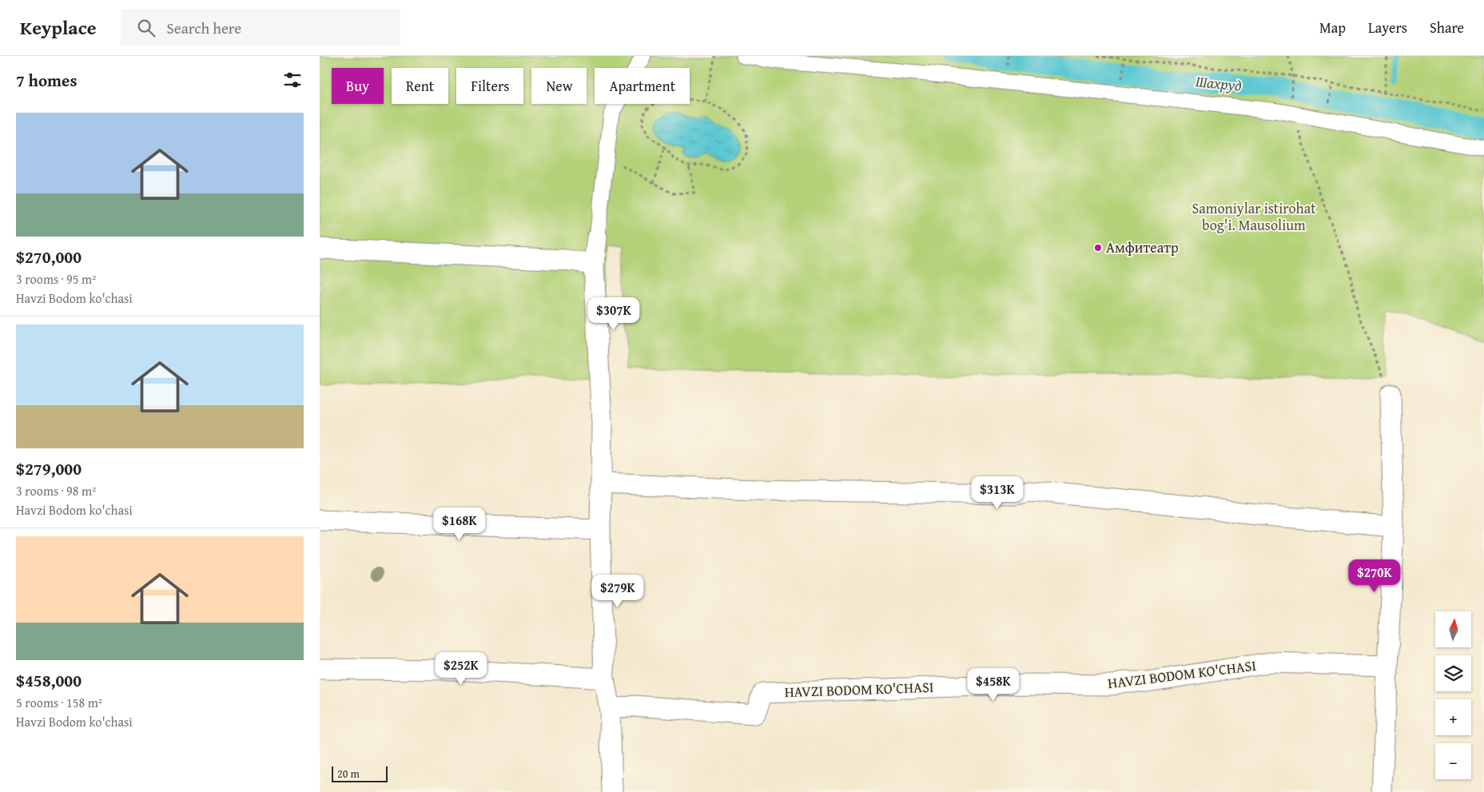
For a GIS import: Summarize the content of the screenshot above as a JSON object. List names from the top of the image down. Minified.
{"streets":{"street":["HAVZI BODOM KO'CHASI"]},"water":["Шахруд"],"parks":["Samoniylar istirohat bog'i. Mausolium"],"places":["Амфитеатр"],"scale_bar":"20 m","north":"top","page":{"header":"Keyplace","search":"Search here","nav":["Map","Layers","Share"],"heading":"7 homes","chip":["Buy","Rent","Filters","New","Apartment"],"list":[{"name":"$270,000","note":"3 rooms · 95 m² · Havzi Bodom ko'chasi"},{"name":"$279,000","note":"3 rooms · 98 m² · Havzi Bodom ko'chasi"},{"name":"$458,000","note":"5 rooms · 158 m² · Havzi Bodom ko'chasi"}],"price":["$307K","$313K","$168K","$270K","$279K","$252K","$458K"],"map_buttons":["+","−"],"scale":"20 m"}}
